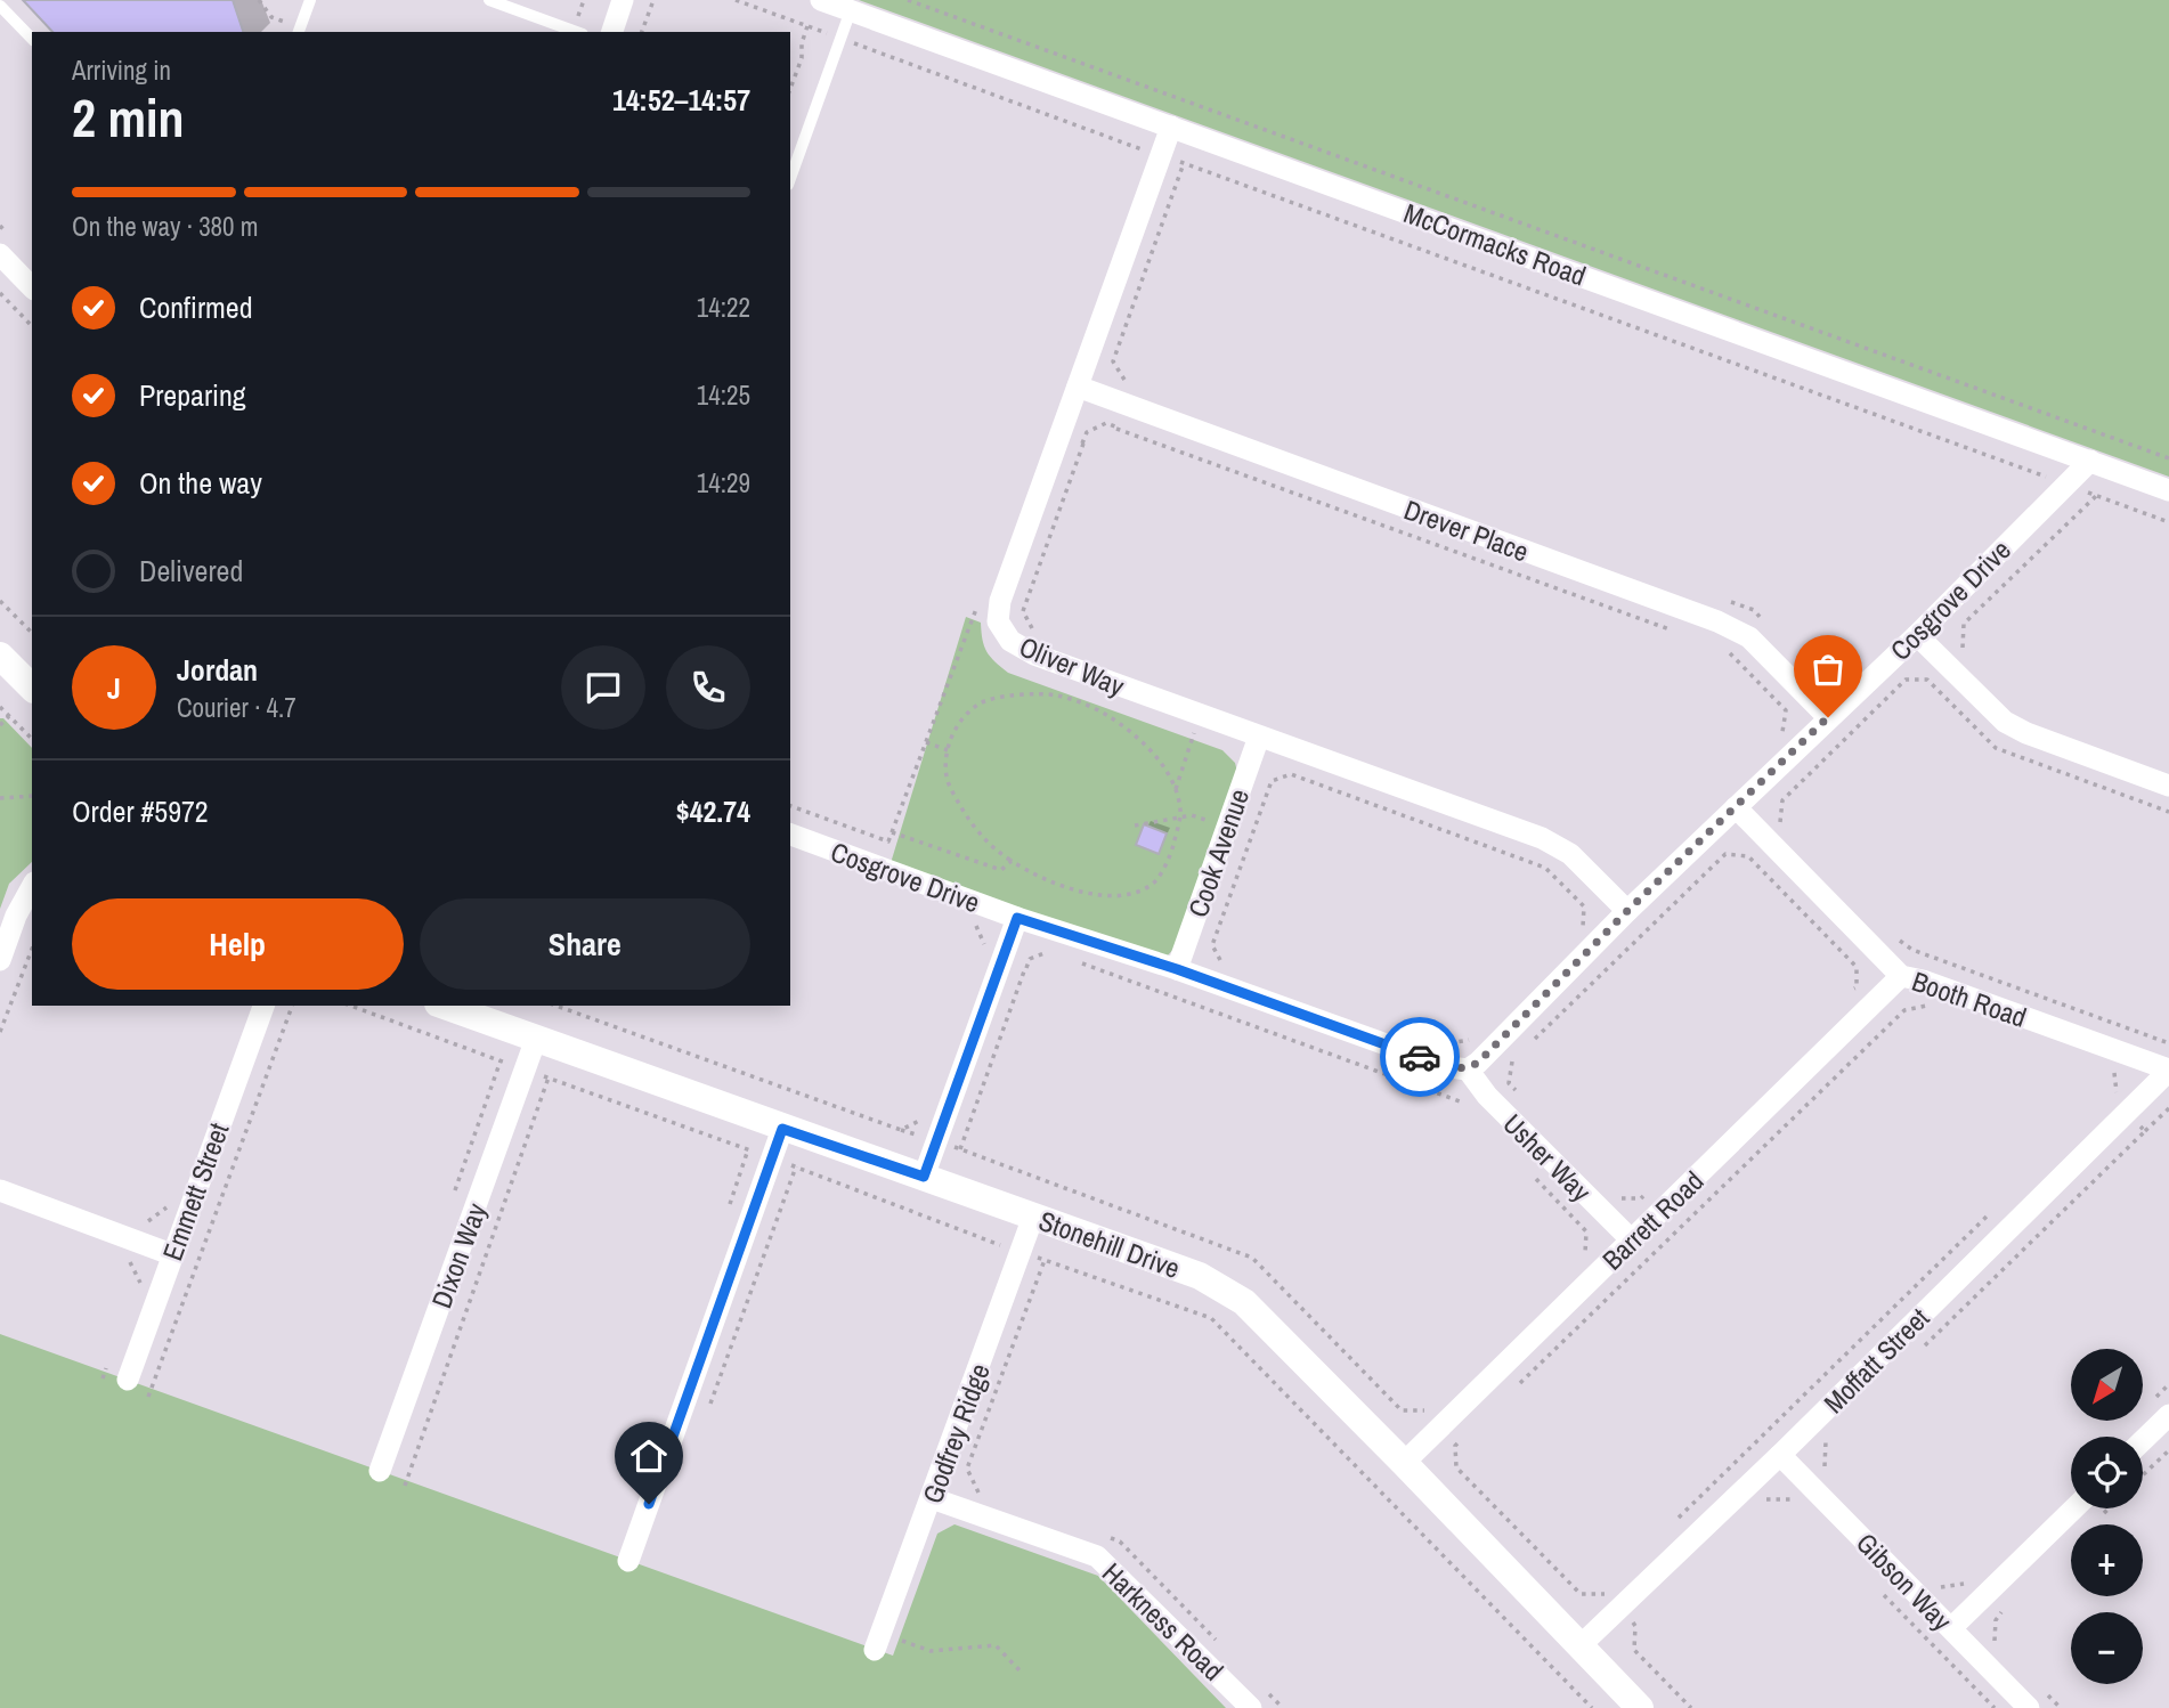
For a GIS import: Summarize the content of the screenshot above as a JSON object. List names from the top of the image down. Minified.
{"streets":{"street":["McCormacks Road","Drever Place","Cosgrove Drive","Oliver Way","Cook Avenue","Booth Road","Usher Way","Emmett Street","Barrett Road","Stonehill Drive","Dixon Way","Moffatt Street","Godfrey Ridge","Gibson Way","Harkness Road"]},"crossings":[["McCormacks Road","Cosgrove Drive"],["McCormacks Road","Oliver Way"],["Drever Place","Cosgrove Drive"],["Drever Place","Oliver Way"],["Cosgrove Drive","Oliver Way"],["Cosgrove Drive","Cook Avenue"],["Cosgrove Drive","Booth Road"],["Cosgrove Drive","Usher Way"],["Oliver Way","Cook Avenue"],["Booth Road","Barrett Road"],["Booth Road","Moffatt Street"],["Usher Way","Barrett Road"],["Barrett Road","Stonehill Drive"],["Stonehill Drive","Dixon Way"],["Stonehill Drive","Moffatt Street"],["Stonehill Drive","Godfrey Ridge"],["Moffatt Street","Gibson Way"],["Godfrey Ridge","Harkness Road"]],"north":"bottom left","page":{"heading":["2 min","Arriving in","14:52–14:57"],"panel":["Jordan","Courier · 4.7","Order #5972","$42.74"],"bar":"On the way · 380 m","list":[["Confirmed","14:22"],["Preparing","14:25"],["On the way","14:29"],"Delivered"],"round":"J","buttons":["Help","Share"],"map_buttons":["+","−"]}}
